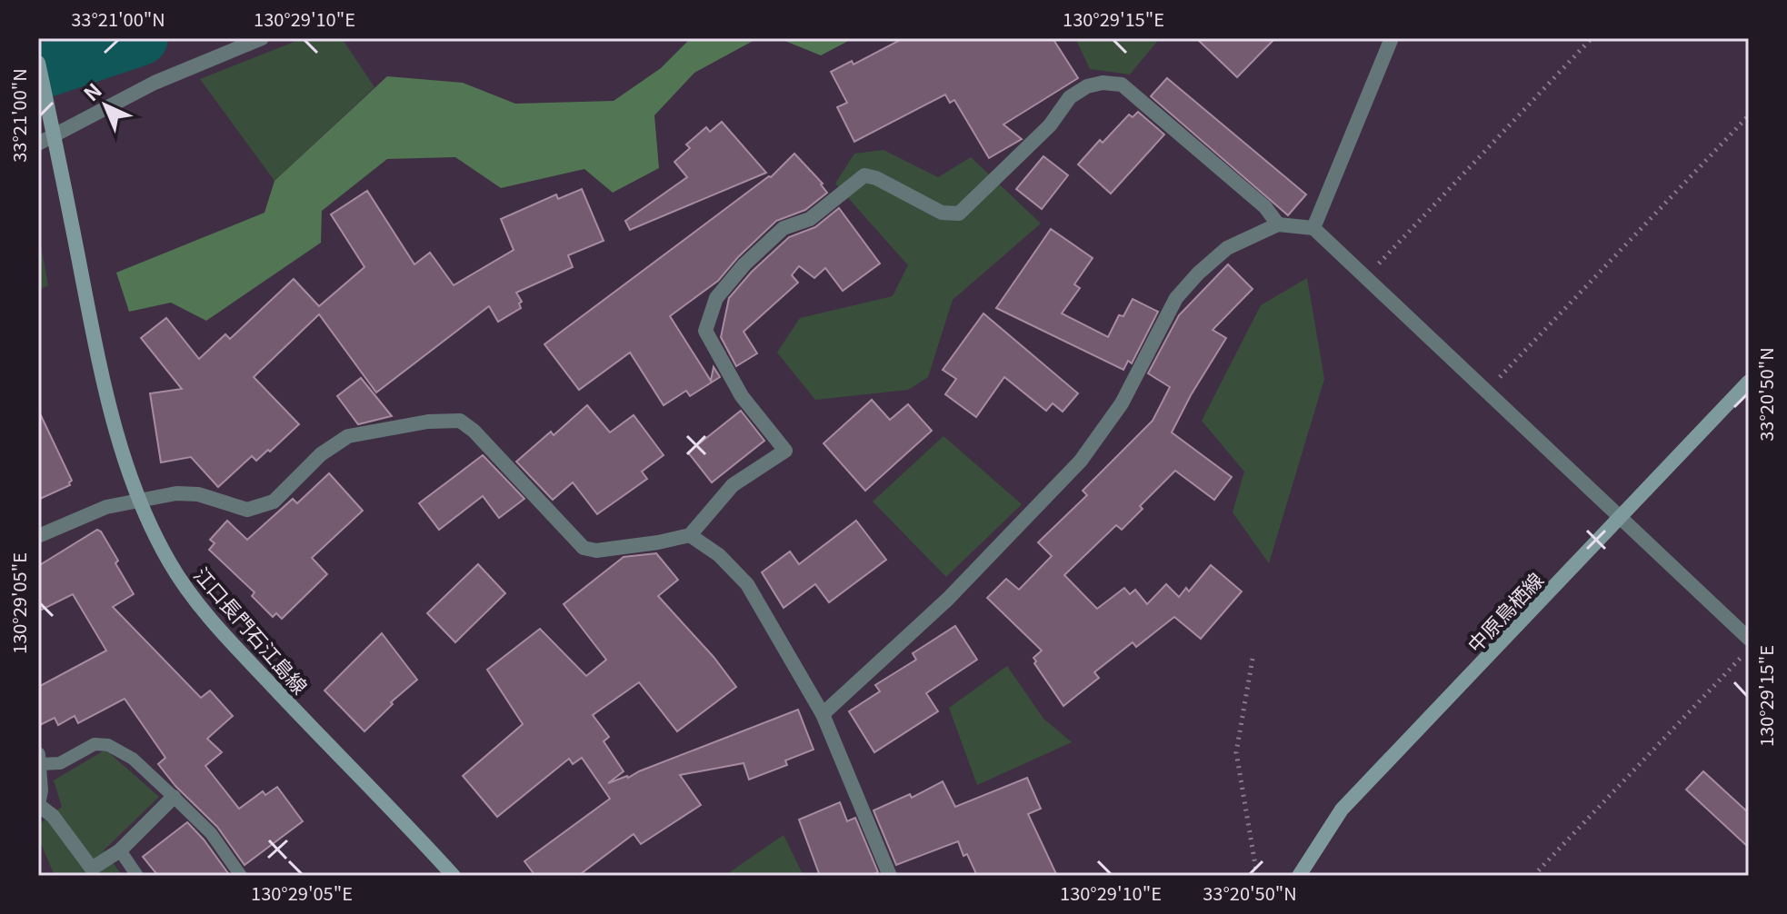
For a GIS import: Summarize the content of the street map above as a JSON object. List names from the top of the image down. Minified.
{"streets":{"main road":["中原鳥栖線","江口長門石江島線"]},"north":"top left","coordinates":["33°21'00\"N","130°29'10\"E","130°29'15\"E","33°20'50\"N","130°29'05\"E"]}
